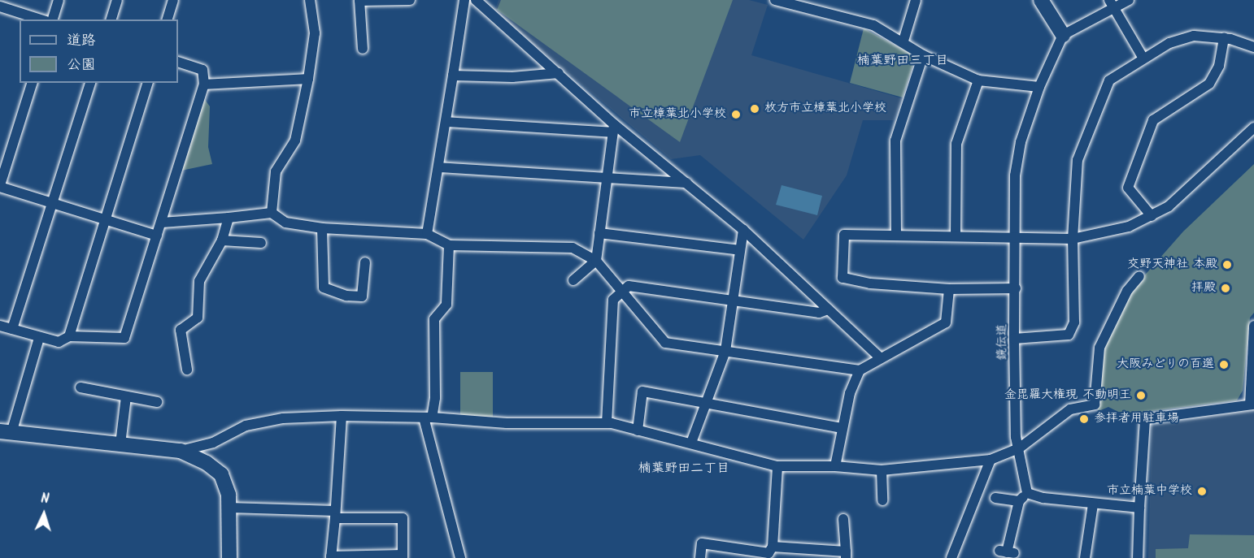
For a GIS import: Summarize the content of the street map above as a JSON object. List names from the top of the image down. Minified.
{"streets":{"street":["鏡伝道"]},"districts":["楠葉野田三丁目","楠葉野田二丁目"],"places":["枚方市立樟葉北小学校","市立樟葉北小学校","交野天神社 本殿","拝殿","大阪みどりの百選","金毘羅大権現 不動明王","参拝者用駐車場","市立楠葉中学校"],"legend":["道路","公園"],"north":"top"}
